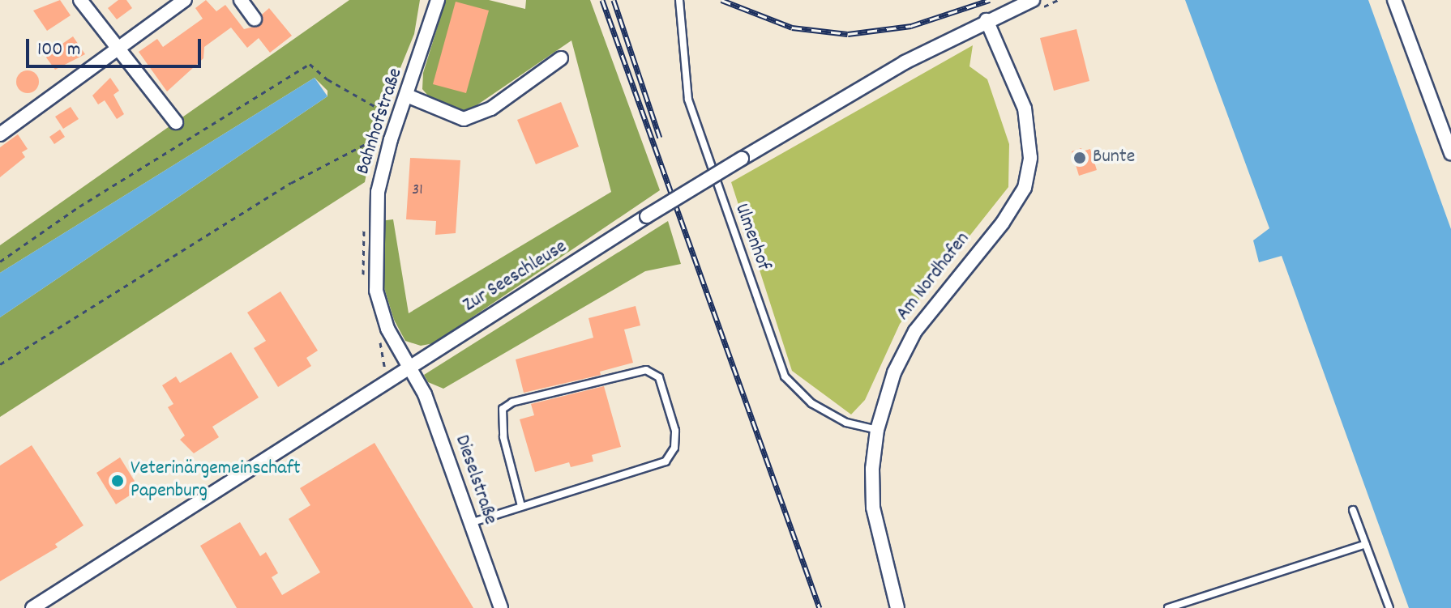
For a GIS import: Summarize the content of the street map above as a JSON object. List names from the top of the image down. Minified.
{"streets":{"street":["Bahnhofstraße","Zur Seeschleuse","Am Nordhafen","Dieselstraße"],"lane":["Ulmenhof"]},"crossings":[["Bahnhofstraße","Zur Seeschleuse"],["Bahnhofstraße","Dieselstraße"],["Ulmenhof","Am Nordhafen"],["Zur Seeschleuse","Am Nordhafen"],["Zur Seeschleuse","Dieselstraße"]],"places":["Bunte","Veterinärgemeinschaft Papenburg"],"house_numbers":["31"],"scale_bar":"100 m"}
